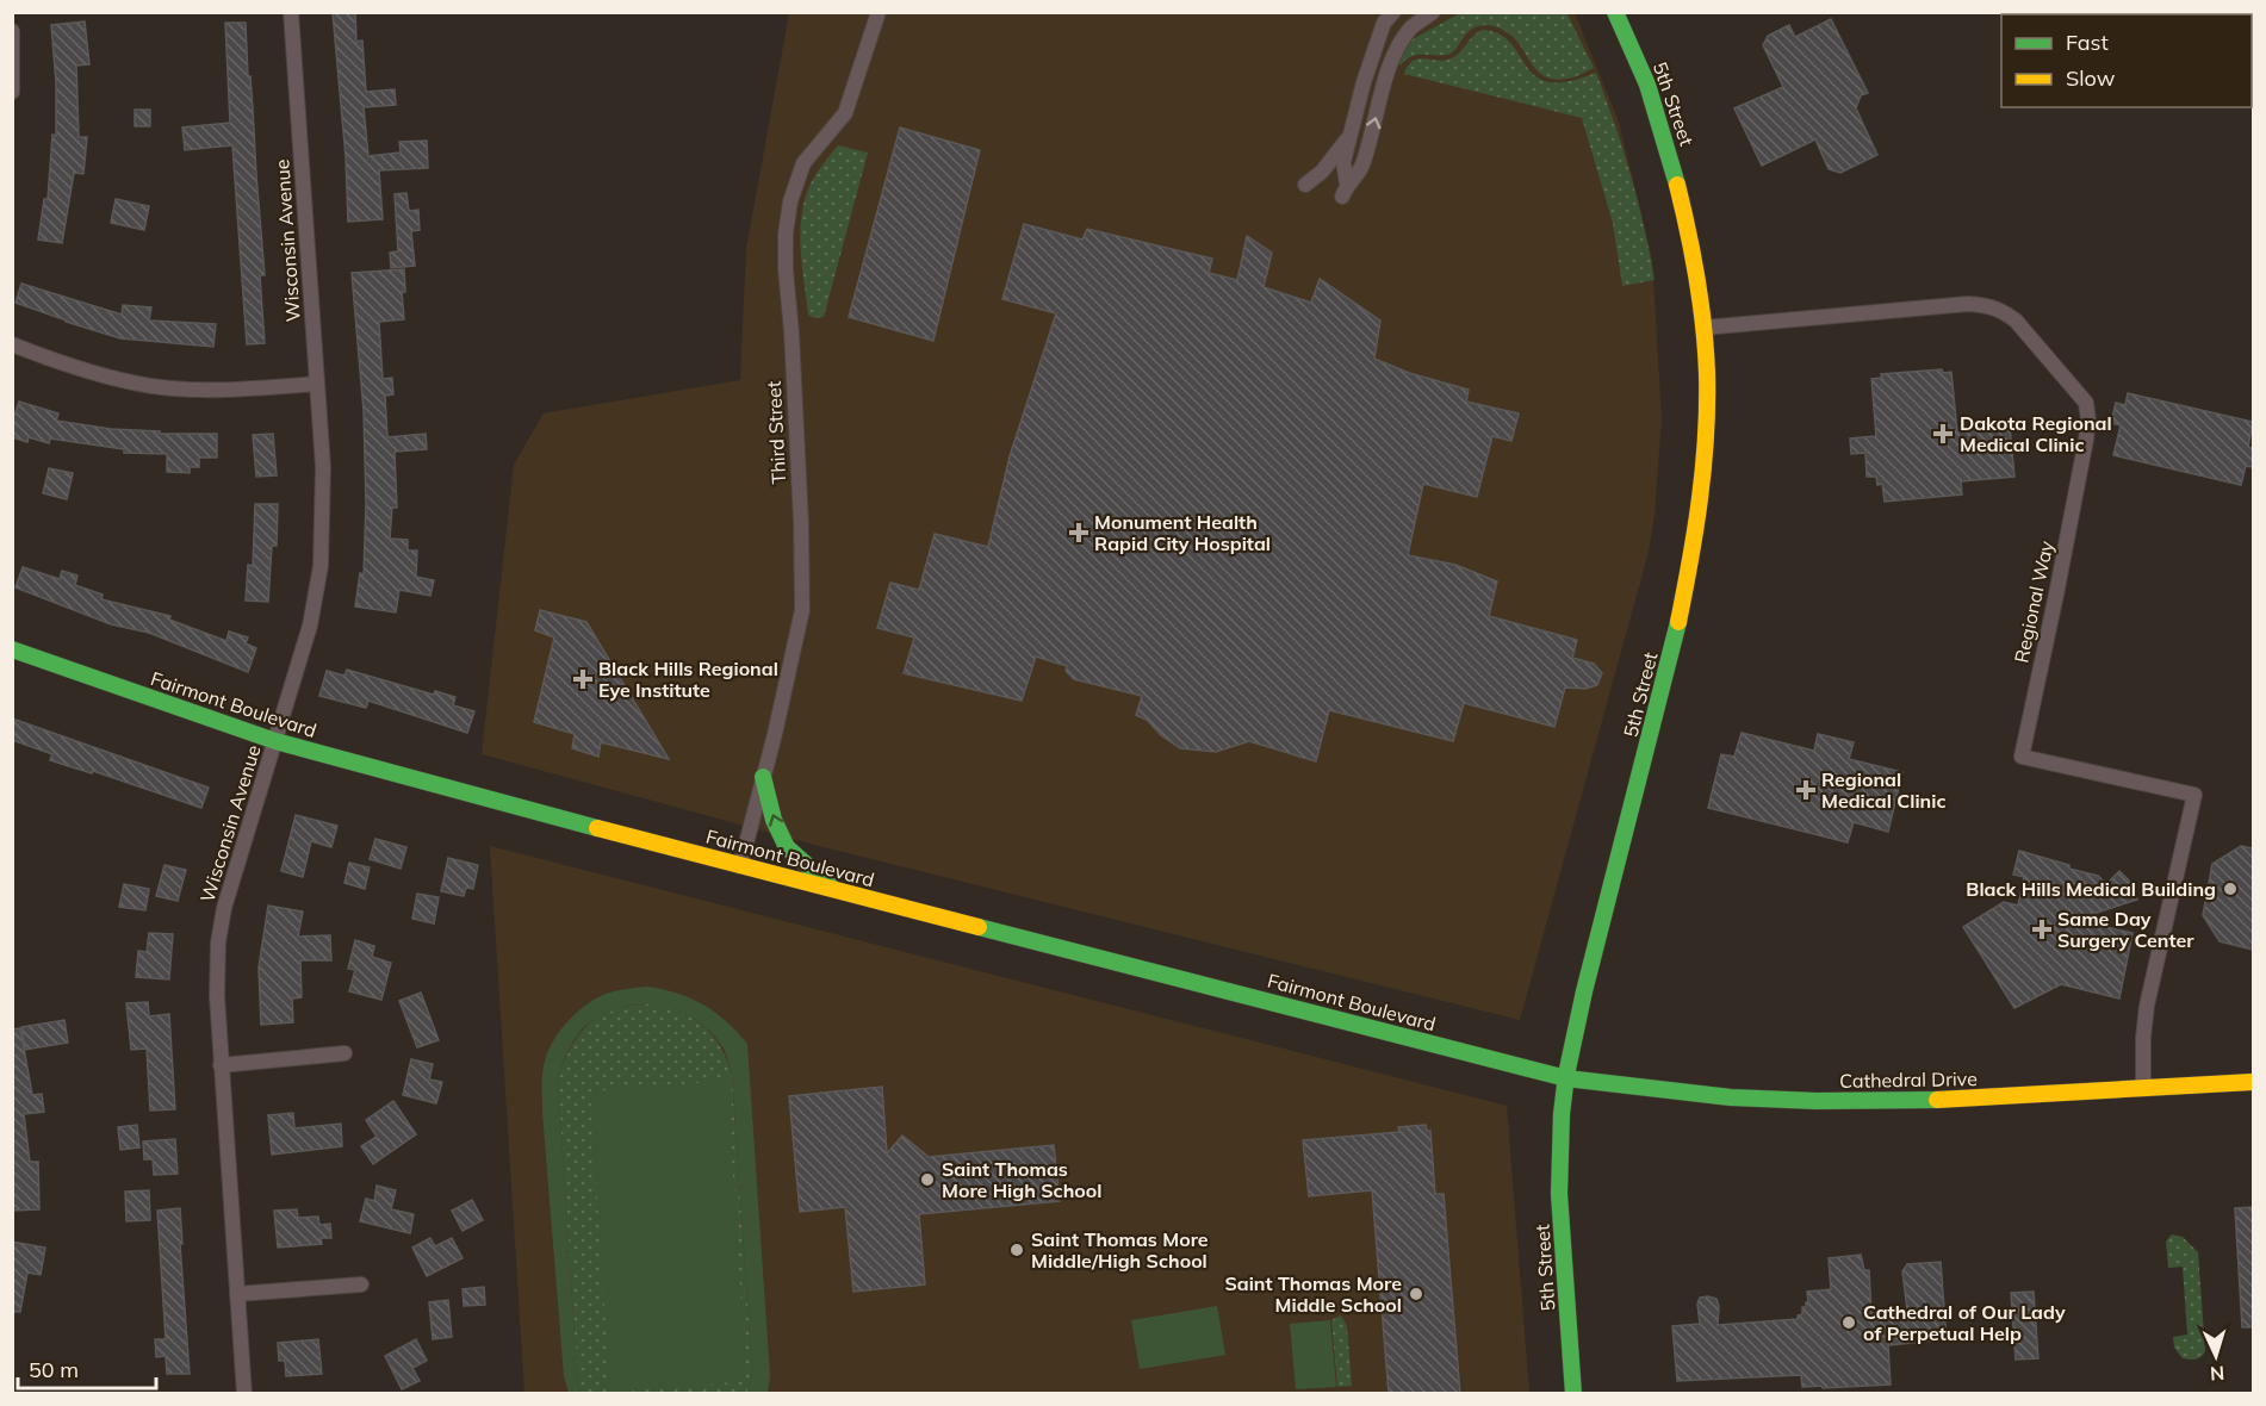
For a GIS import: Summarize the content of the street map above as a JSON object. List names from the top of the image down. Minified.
{"streets":{"main road":["5th Street","Fairmont Boulevard","Cathedral Drive"],"street":["Wisconsin Avenue","Third Street","Regional Way"]},"crossings":[["5th Street","Regional Way"],["5th Street","Fairmont Boulevard"],["5th Street","Cathedral Drive"],["Wisconsin Avenue","Fairmont Boulevard"],["Third Street","Fairmont Boulevard"],["Regional Way","Cathedral Drive"],["Fairmont Boulevard","Cathedral Drive"]],"places":{"health":["Dakota Regional Medical Clinic","Monument Health Rapid City Hospital","Black Hills Regional Eye Institute","Regional Medical Clinic","Same Day Surgery Center"],"other":["Black Hills Medical Building","Saint Thomas More High School","Saint Thomas More Middle/High School","Saint Thomas More Middle School","Cathedral of Our Lady of Perpetual Help"]},"legend":["Fast","Slow"],"scale_bar":"50 m","north":"bottom"}
